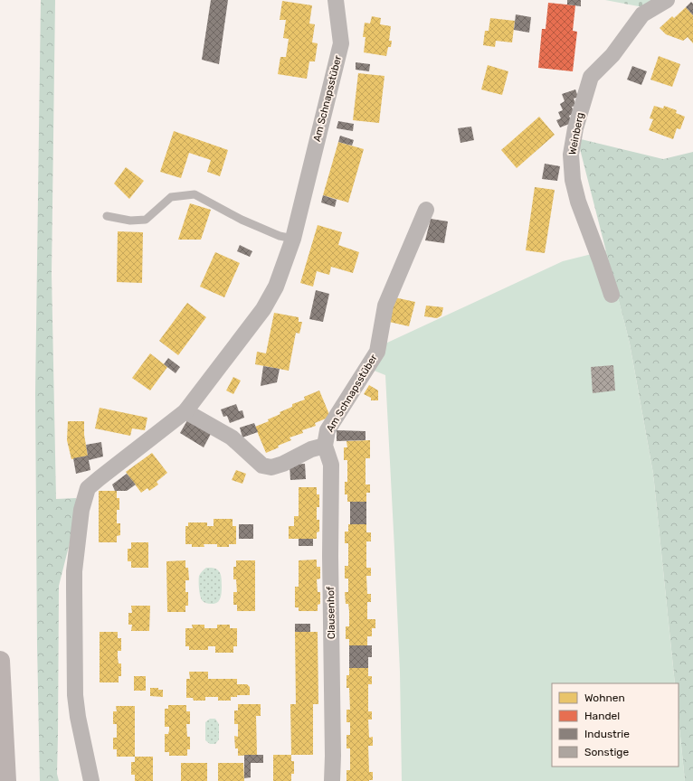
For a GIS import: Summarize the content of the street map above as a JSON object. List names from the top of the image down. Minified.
{"streets":{"street":["Am Schnapsstüber","Weinberg","Clausenhof"]},"crossings":[["Am Schnapsstüber","Clausenhof"]],"legend":["Wohnen","Handel","Industrie","Sonstige"]}
